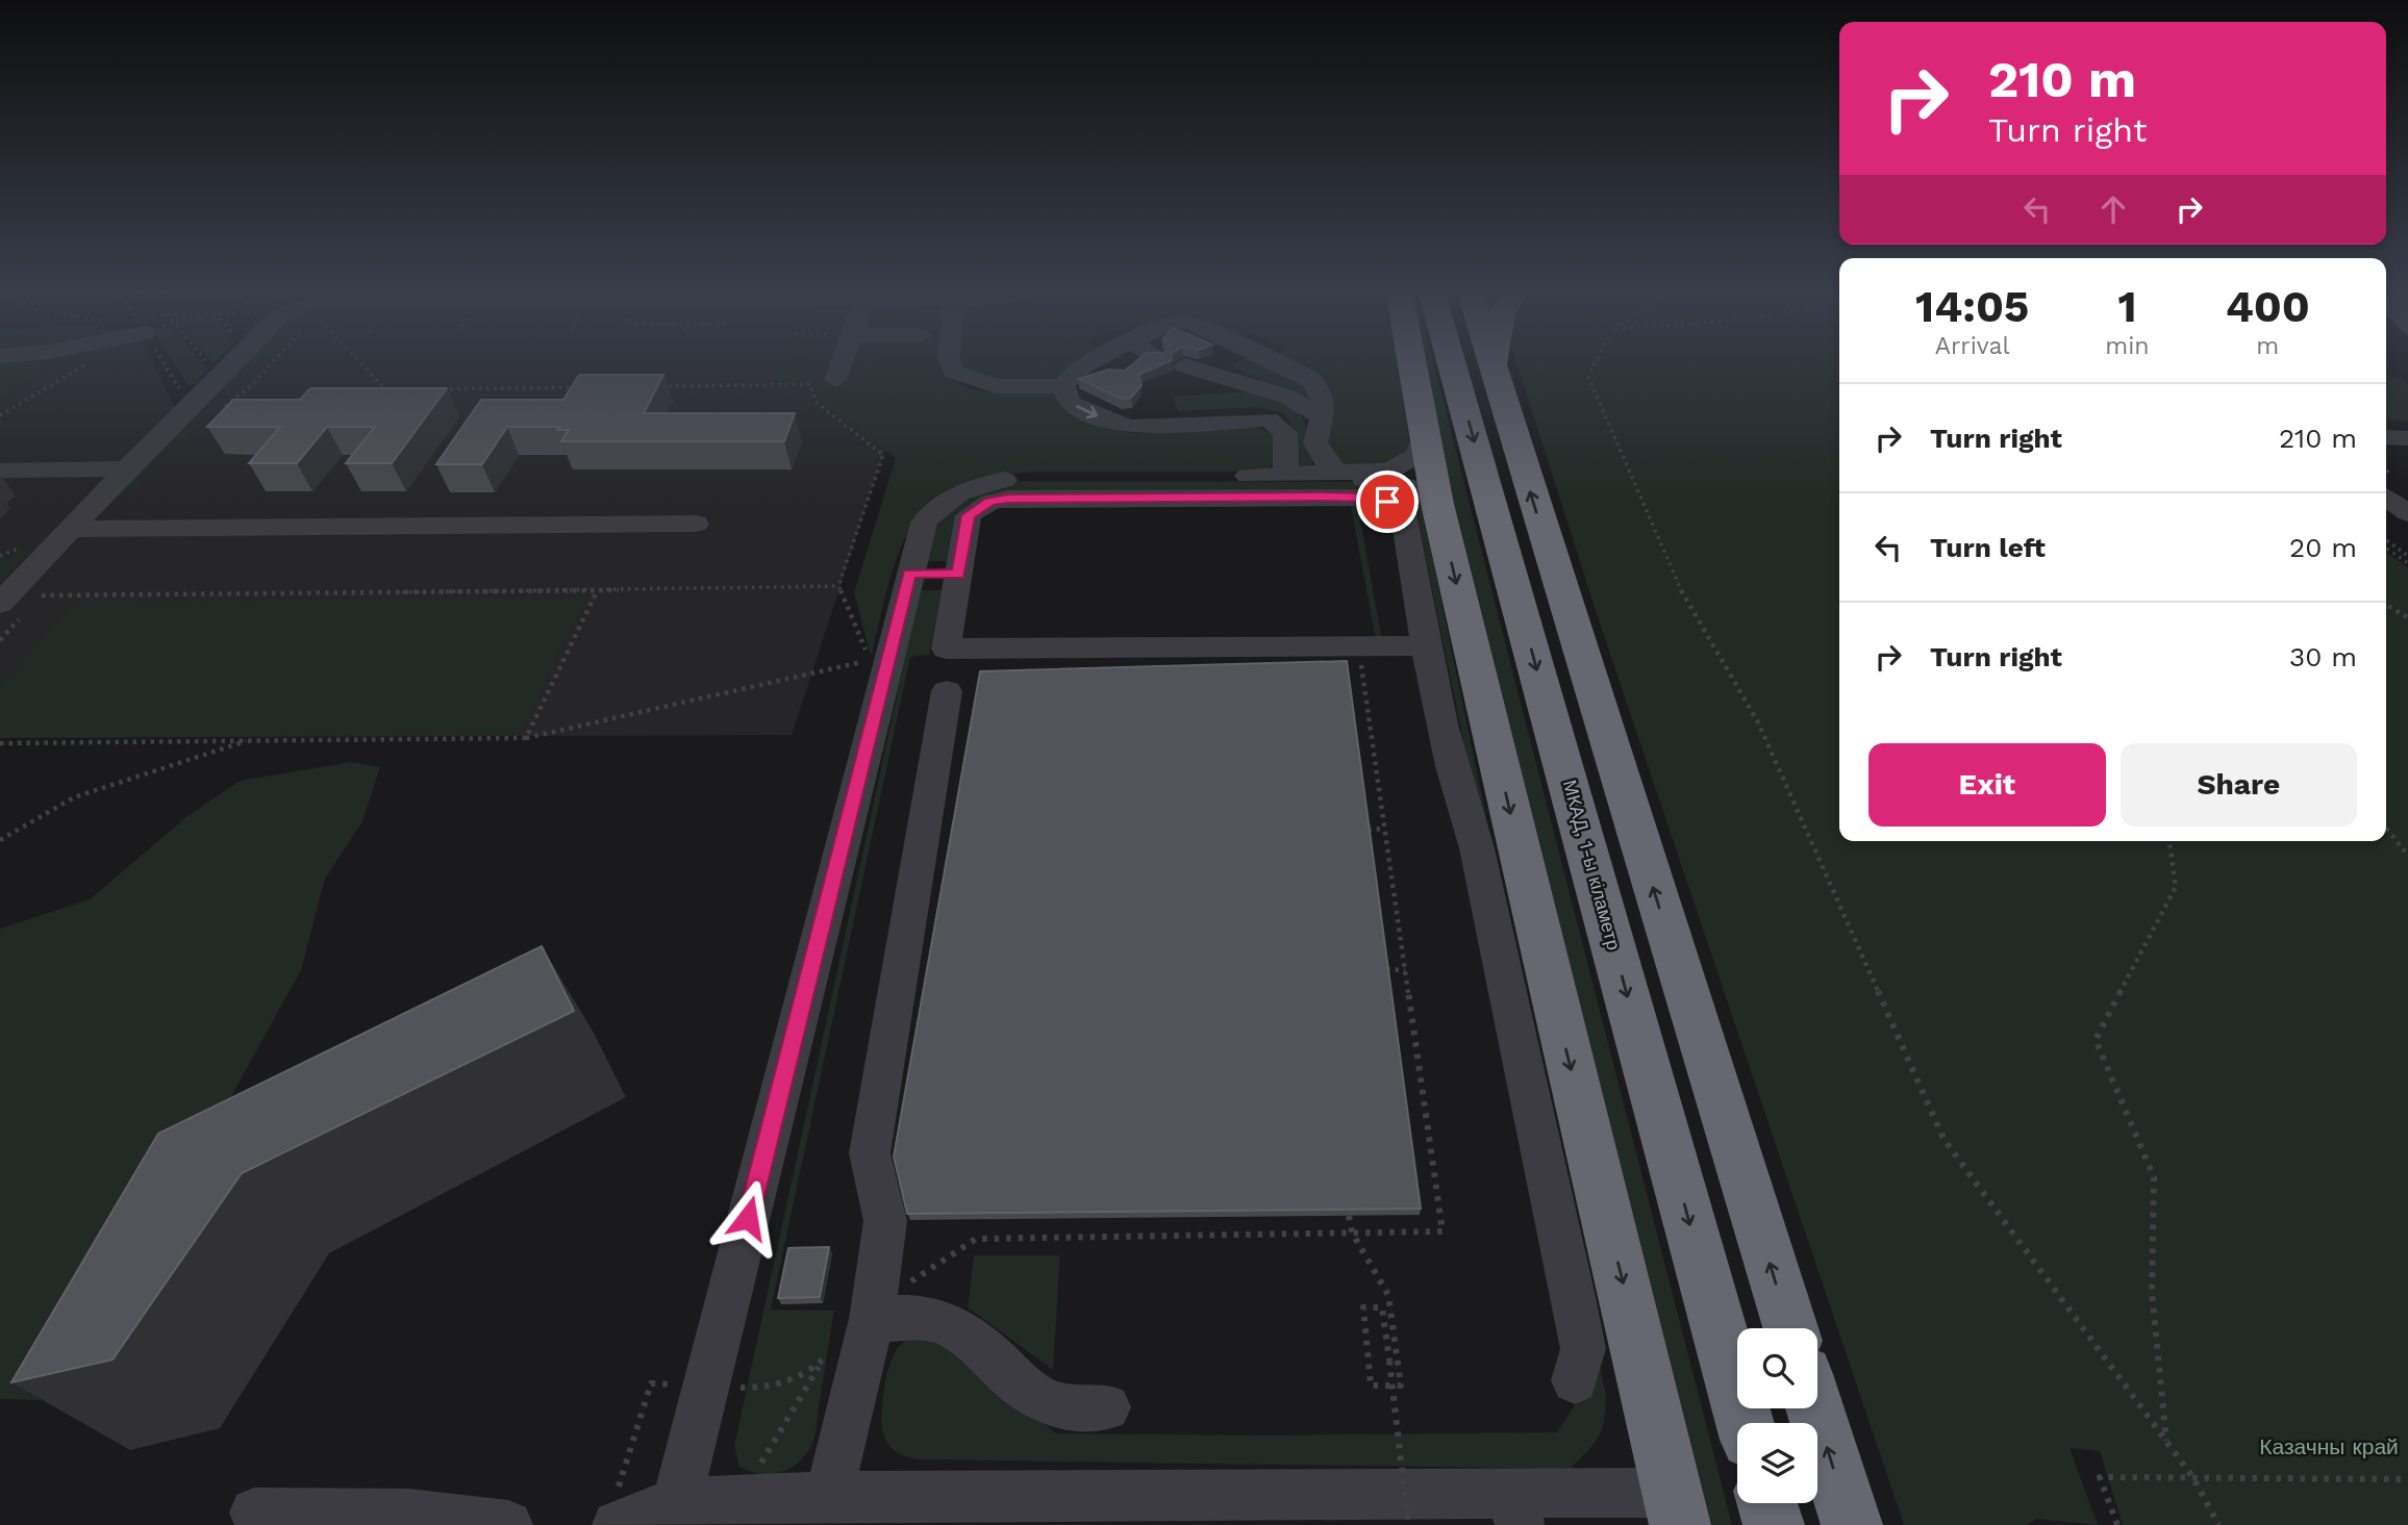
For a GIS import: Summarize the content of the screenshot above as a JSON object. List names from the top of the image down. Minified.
{"streets":{"highway":["МКАД, 1-ы кіламетр"]},"parks":["Казачны край"],"page":{"turn":["210 m","Turn right"],"eta":["14:05","Arrival","1","min","400","m"],"list":[{"name":"Turn right","value":"210 m"},{"name":"Turn left","value":"20 m"},{"name":"Turn right","value":"30 m"}],"buttons":["Exit","Share"]}}
